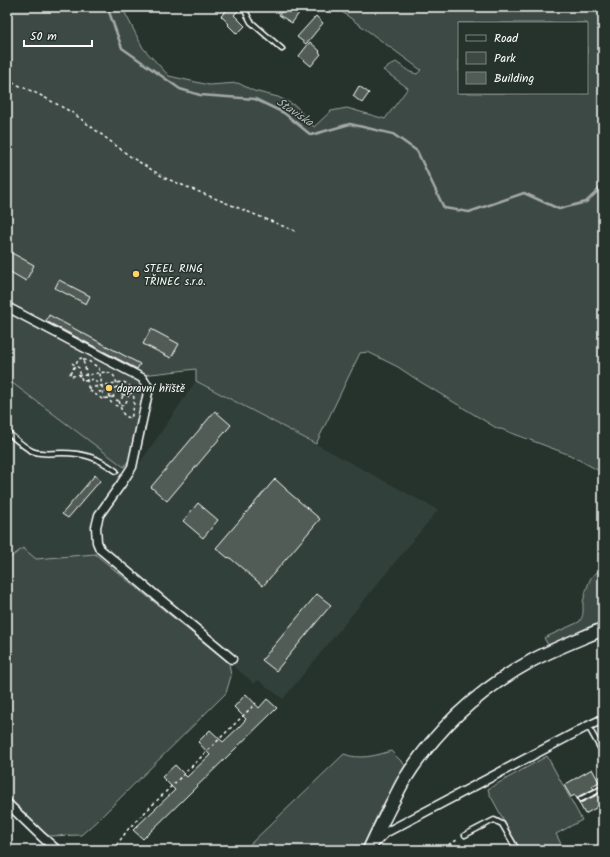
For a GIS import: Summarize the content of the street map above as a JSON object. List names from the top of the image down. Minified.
{"water":["Staviska"],"places":["STEEL RING TŘINEC s.r.o.","dopravní hřiště"],"legend":["Road","Park","Building"],"scale_bar":"50 m"}
